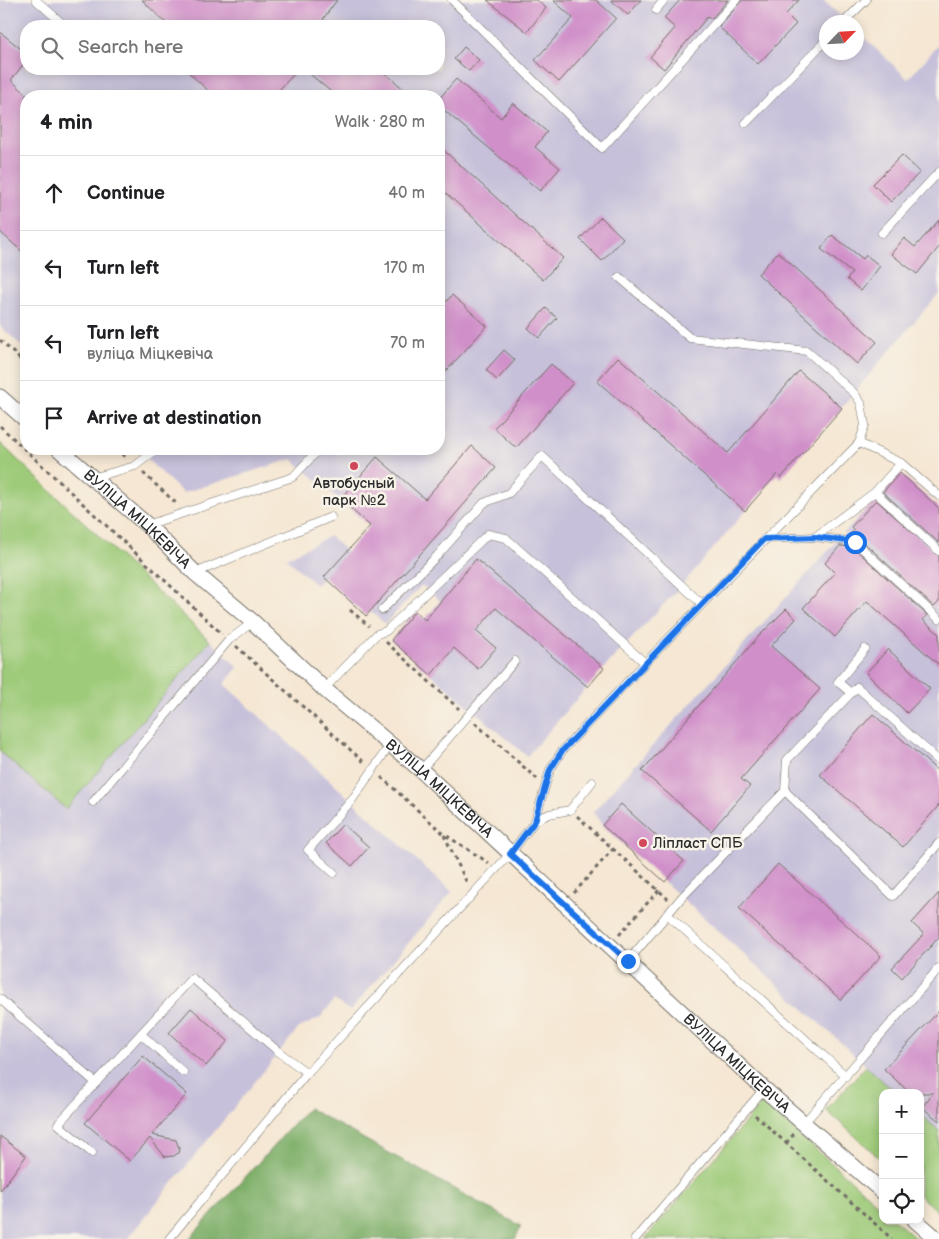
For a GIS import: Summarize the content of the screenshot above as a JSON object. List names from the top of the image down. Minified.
{"streets":{"street":["ВУЛІЦА МІЦКЕВІЧА"]},"places":["Автобусный парк №2","Ліпласт СПБ"],"north":"top right","page":{"search":"Search here","heading":["4 min","Walk · 280 m"],"list":[["Continue","40 m"],["Turn left","170 m"],["Turn left","вуліца Міцкевіча","70 m"],"Arrive at destination"],"map_buttons":["+","−"]}}
